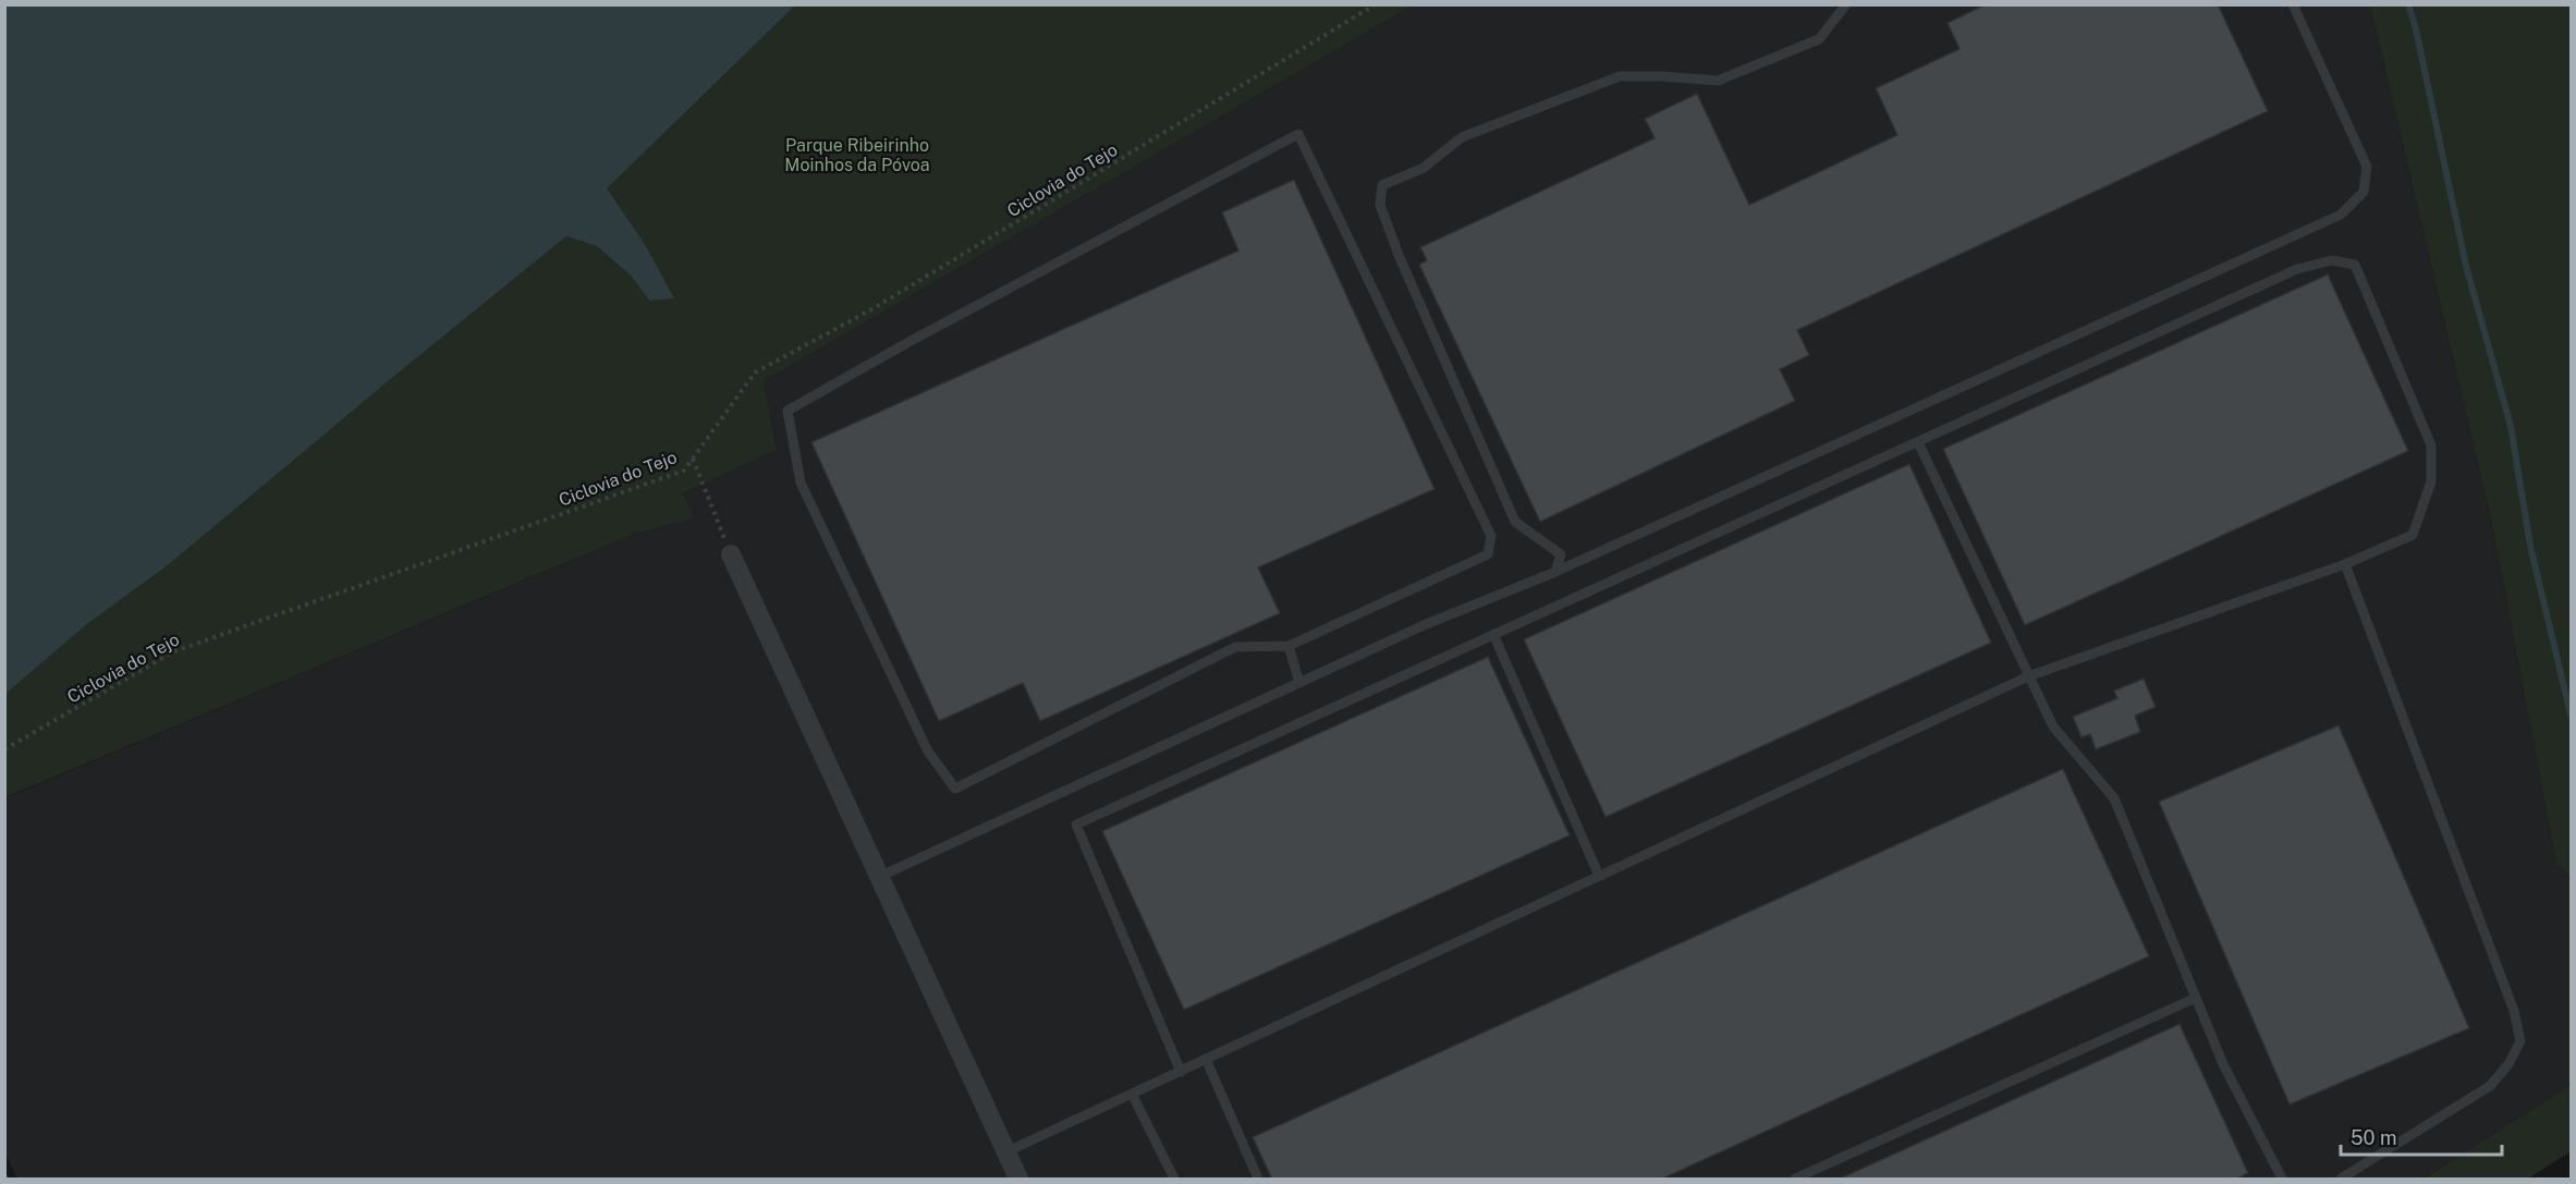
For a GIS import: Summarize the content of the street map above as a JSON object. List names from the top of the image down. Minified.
{"streets":{"path":["Ciclovia do Tejo"]},"parks":["Parque Ribeirinho Moinhos da Póvoa"],"scale_bar":"50 m"}
